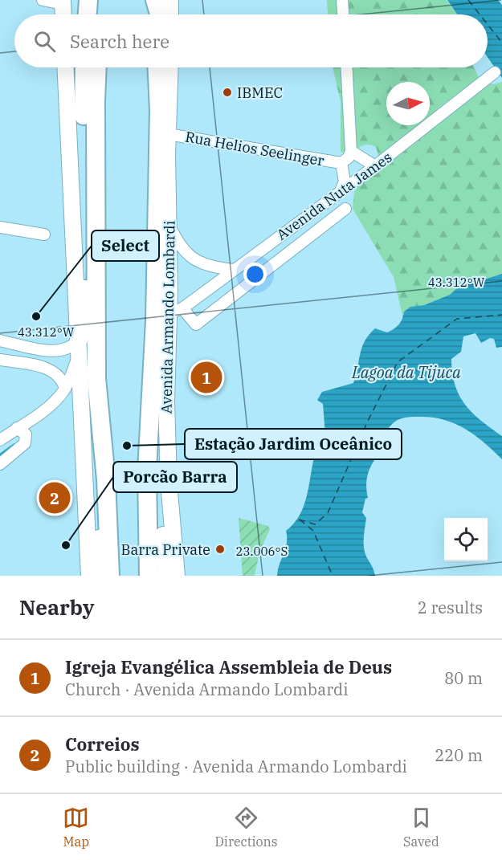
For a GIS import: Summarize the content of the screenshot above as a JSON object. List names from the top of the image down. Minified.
{"streets":{"highway":["Avenida Armando Lombardi"],"street":["Rua Helios Seelinger","Avenida Nuta James"]},"crossings":[["Rua Helios Seelinger","Avenida Nuta James"],["Rua Helios Seelinger","Avenida Armando Lombardi"],["Avenida Nuta James","Avenida Armando Lombardi"]],"water":["Lagoa da Tijuca"],"places":["IBMEC","Select","Estação Jardim Oceânico","Porcão Barra","Barra Private"],"north":"right","page":{"search":"Search here","pins":["1","2"],"heading":["Nearby","2 results"],"list":[{"mark":"1","name":"Igreja Evangélica Assembleia de Deus","note":"Church · Avenida Armando Lombardi","value":"80 m"},{"mark":"2","name":"Correios","note":"Public building · Avenida Armando Lombardi","value":"220 m"}],"nav":["Map","Directions","Saved"]},"coordinates":["43.312°W","23.006°S"]}
